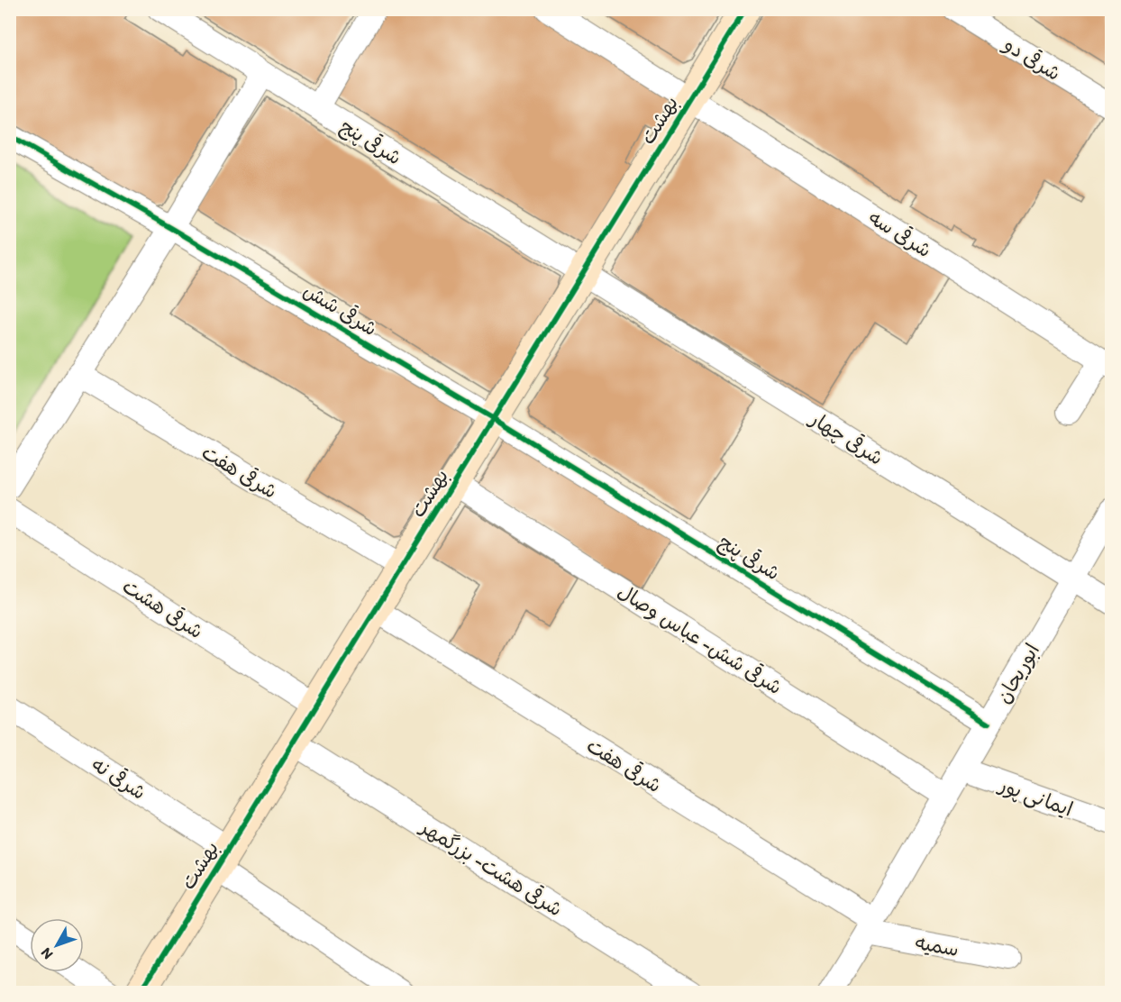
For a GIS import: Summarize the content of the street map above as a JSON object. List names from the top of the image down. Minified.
{"streets":{"street":["شرقی دو","بهشت","شرقی پنج","شرقی سه","شرقی شش","شرقی چهار","شرقی هفت","شرقی هشت","شرقی شش- عباس وصال","ابوریحان","شرقی نه","ایمانی پور","شرقی هشت- بزرگمهر","سمیه"]},"crossings":[["بهشت","شرقی پنج"],["بهشت","شرقی سه"],["بهشت","شرقی شش"],["بهشت","شرقی چهار"],["بهشت","شرقی هفت"],["بهشت","شرقی هشت"],["بهشت","شرقی شش- عباس وصال"],["بهشت","شرقی نه"],["بهشت","شرقی هشت- بزرگمهر"],["شرقی پنج","شرقی شش"],["شرقی پنج","شرقی چهار"],["شرقی پنج","ابوریحان"],["شرقی چهار","ابوریحان"],["شرقی هفت","ابوریحان"],["شرقی هفت","سمیه"],["شرقی شش- عباس وصال","ابوریحان"],["ابوریحان","ایمانی پور"],["ابوریحان","سمیه"]],"north":"bottom left"}
